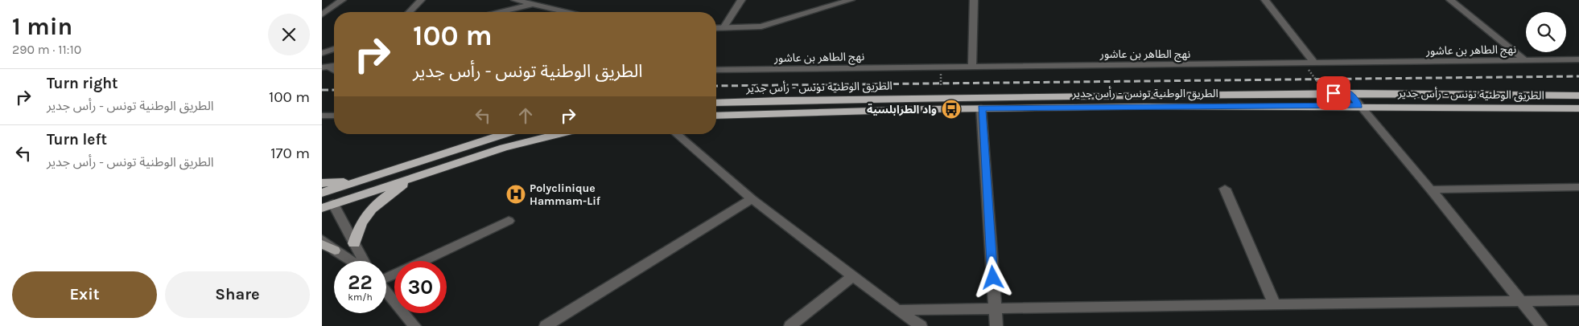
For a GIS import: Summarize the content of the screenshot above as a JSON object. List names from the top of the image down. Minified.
{"streets":{"highway":["الطريق الوطنية تونس - رأس جدير"],"street":["نهج الطاهر بن عاشور"]},"places":{"bus stop":["واد الطرابلسية"],"hospital":["Polyclinique Hammam-Lif"]},"page":{"heading":["1 min","290 m · 11:10"],"turn":["100 m","الطريق الوطنية تونس - رأس جدير"],"list":[{"name":"Turn right","note":"الطريق الوطنية تونس - رأس جدير","value":"100 m"},{"name":"Turn left","note":"الطريق الوطنية تونس - رأس جدير","value":"170 m"}],"speed":"22 km/h","limit":"30","buttons":["Exit","Share"]}}
